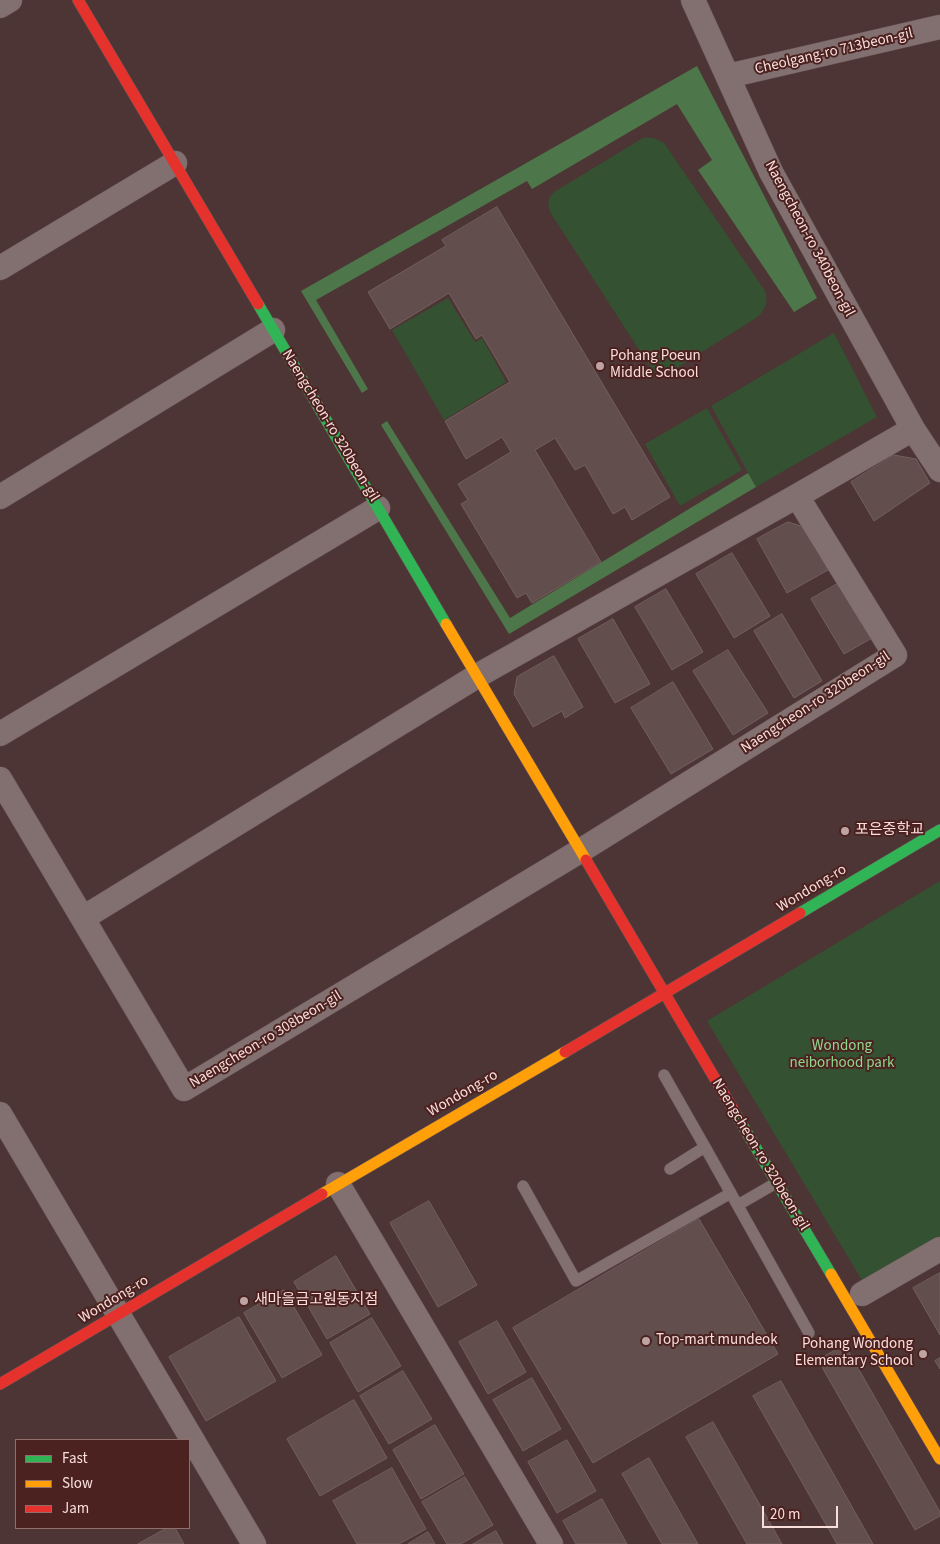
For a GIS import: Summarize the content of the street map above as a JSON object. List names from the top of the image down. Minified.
{"streets":{"street":["Cheolgang-ro 713beon-gil","Naengcheon-ro 340beon-gil","Naengcheon-ro 320beon-gil","Wondong-ro","Naengcheon-ro 308beon-gil"]},"crossings":[["Cheolgang-ro 713beon-gil","Naengcheon-ro 340beon-gil"],["Naengcheon-ro 320beon-gil","Wondong-ro"],["Naengcheon-ro 320beon-gil","Naengcheon-ro 308beon-gil"]],"parks":["Wondong neiborhood park"],"places":["Pohang Poeun Middle School","포은중학교","새마을금고원동지점","Top-mart mundeok","Pohang Wondong Elementary School"],"legend":["Fast","Slow","Jam"],"scale_bar":"20 m"}
